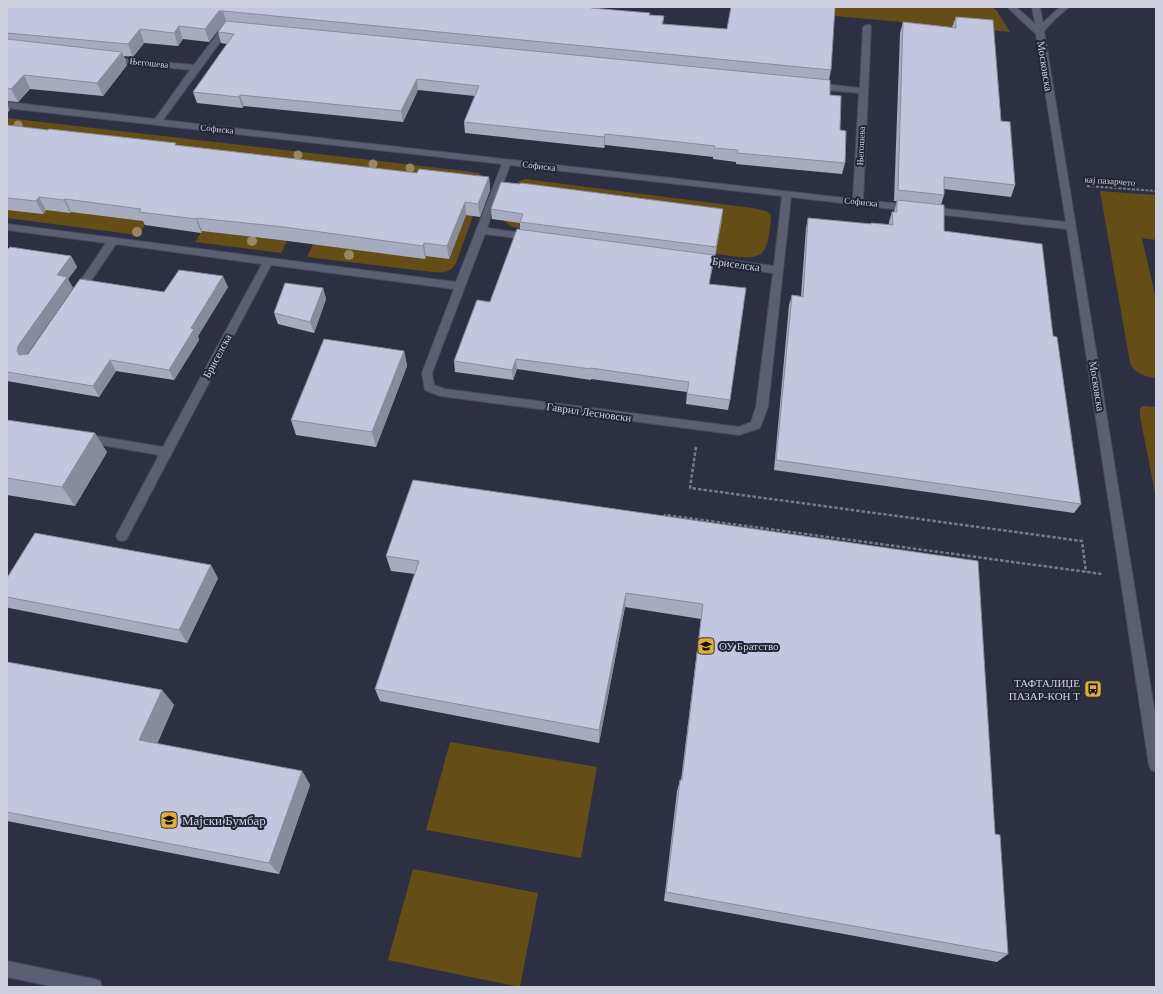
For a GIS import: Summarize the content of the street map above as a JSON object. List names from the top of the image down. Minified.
{"streets":{"street":["Његошева","Московска","Софиска","Бриселска","Гаврил Лесновски"],"path":["кај пазарчето"]},"crossings":[["Његошева","Софиска"],["Московска","Софиска"],["Московска","кај пазарчето"],["Софиска","Гаврил Лесновски"],["Бриселска","Гаврил Лесновски"]],"places":{"school or university":["ОУ Братство","Мајски Бумбар"],"bus stop":["ТАФТАЛИЏЕ ПАЗАР-КОН Т"]}}
